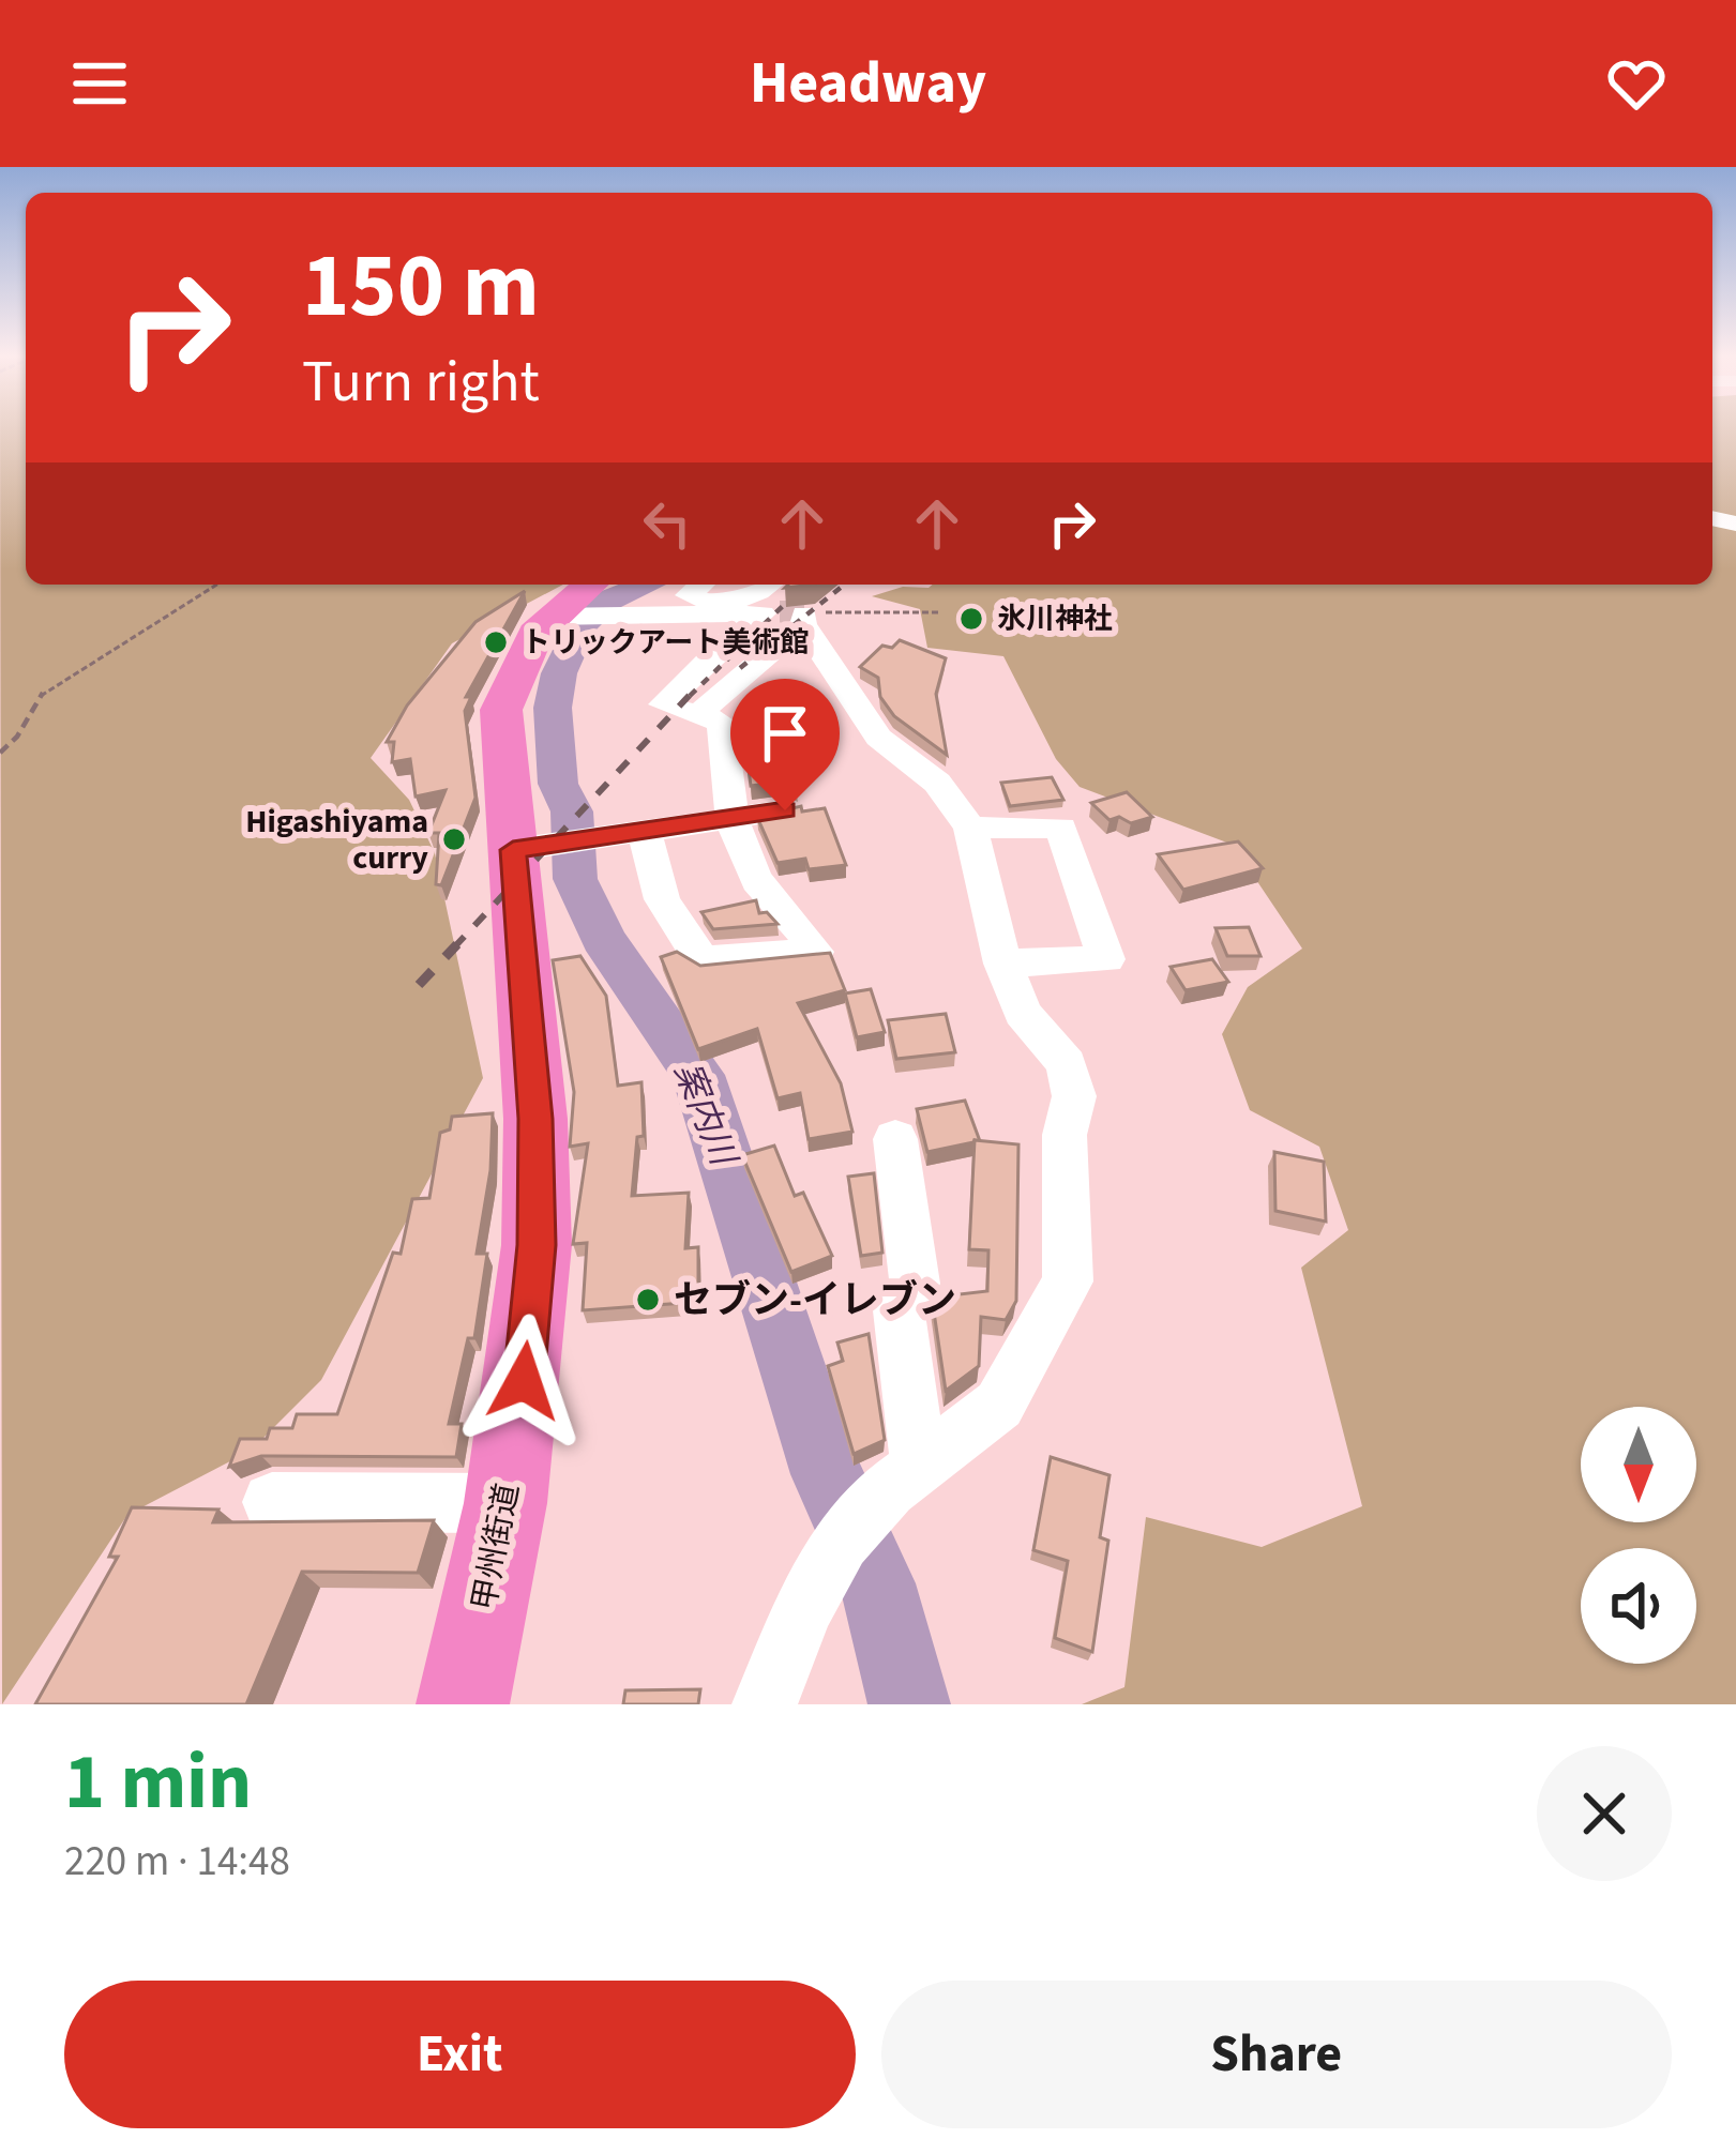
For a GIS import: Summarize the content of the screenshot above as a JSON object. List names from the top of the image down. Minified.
{"streets":{"highway":["甲州街道"]},"water":["案内川"],"places":["氷川神社","トリックアート美術館","Higashiyama curry","セブン-イレブン"],"north":"bottom","page":{"header":"Headway","turn":["150 m","Turn right"],"heading":["1 min","220 m · 14:48"],"buttons":["Exit","Share"]}}
